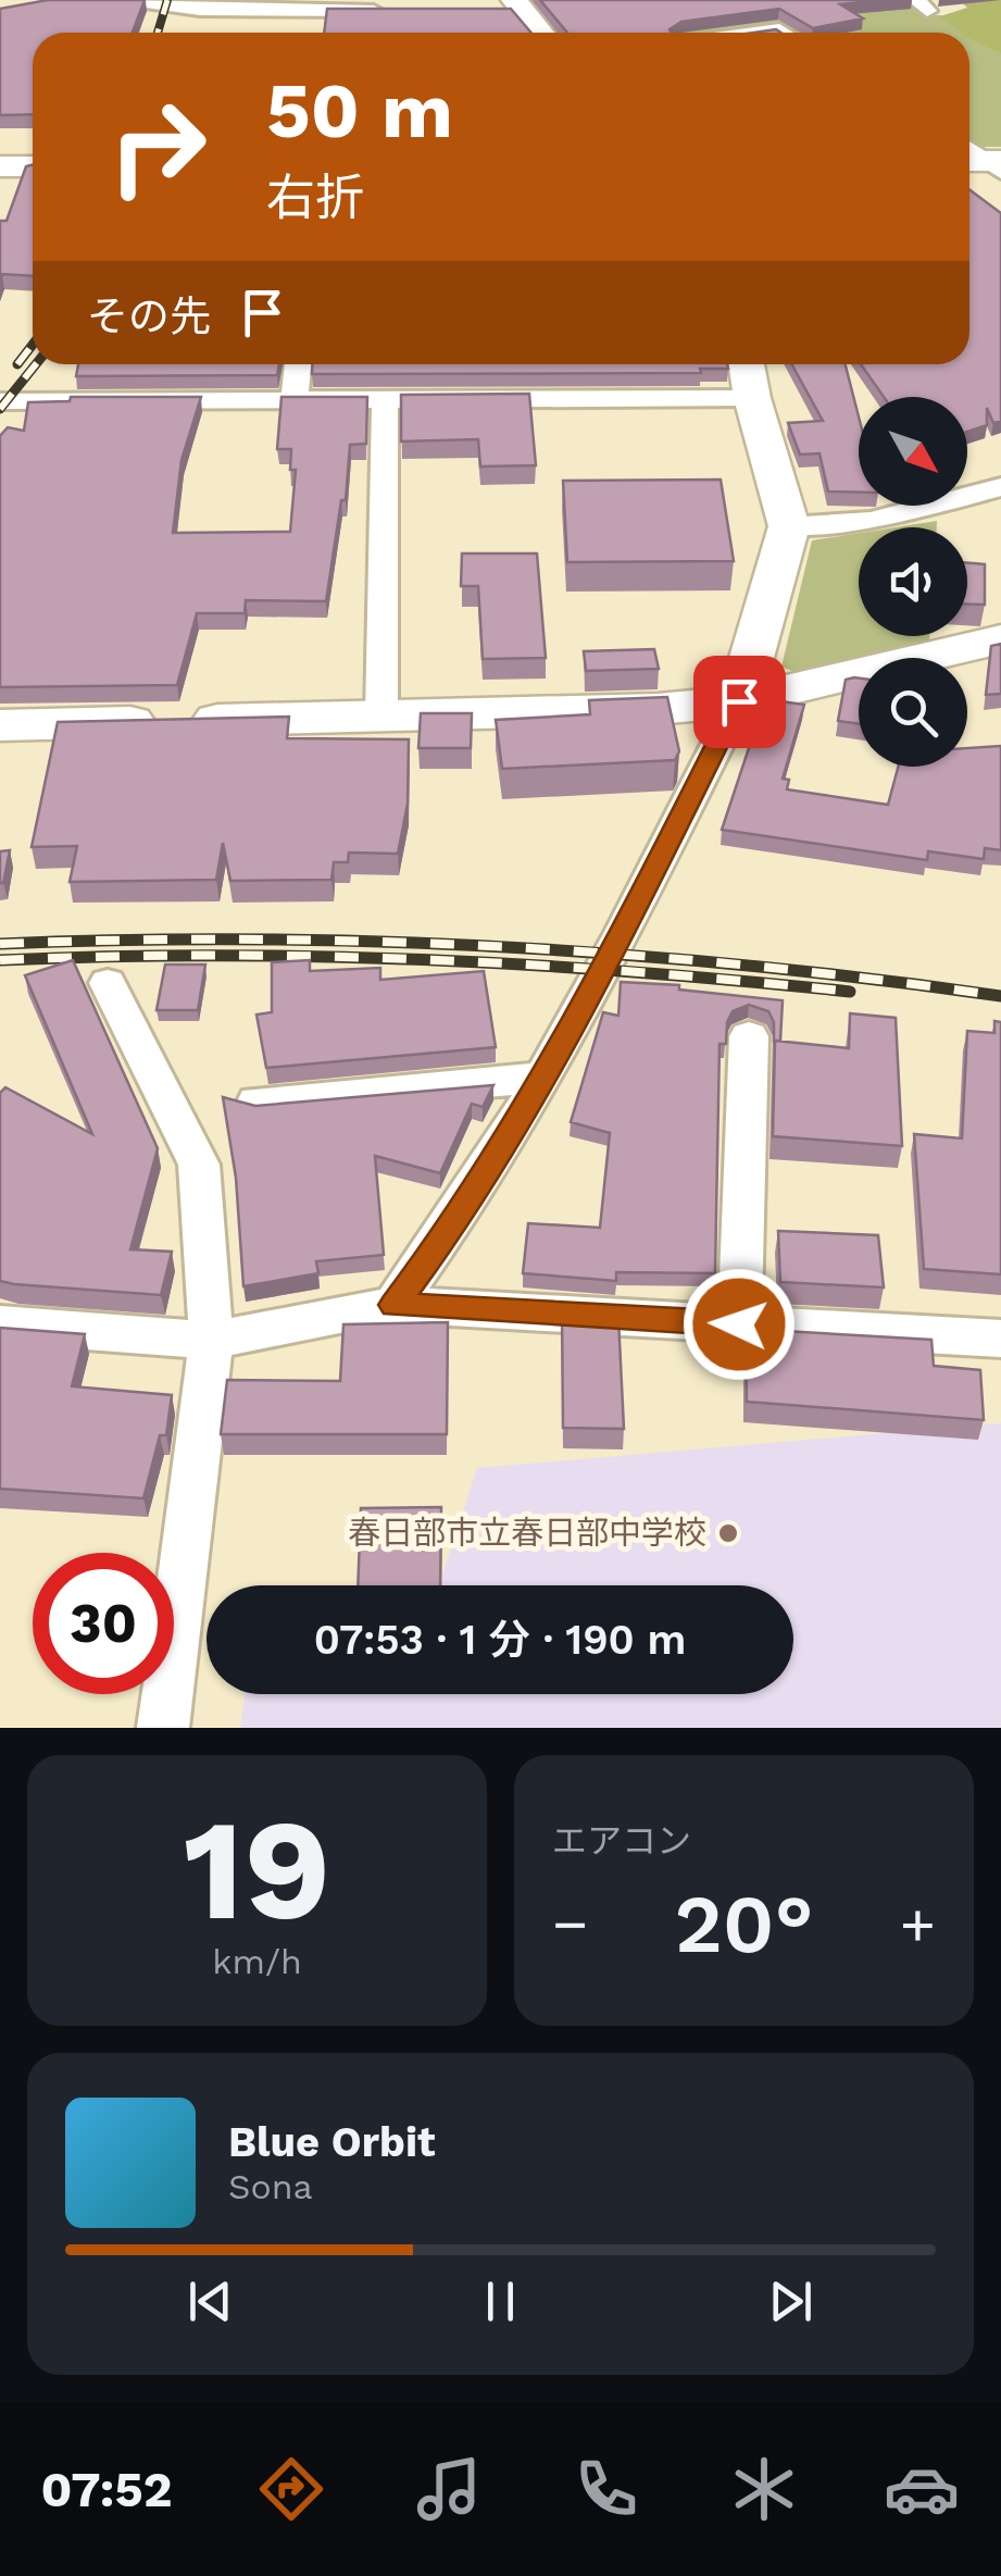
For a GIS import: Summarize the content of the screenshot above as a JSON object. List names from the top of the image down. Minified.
{"places":["春日部市立春日部中学校"],"north":"bottom right","page":{"turn":["50 m","右折"],"then":"その先","limit":"30","trip":"07:53 · 1 分 · 190 m","tile":[["19","km/h"],"エアコン"],"heat":["−","20°","+"],"song":["Blue Orbit","Sona"],"tabs":"07:52"}}
